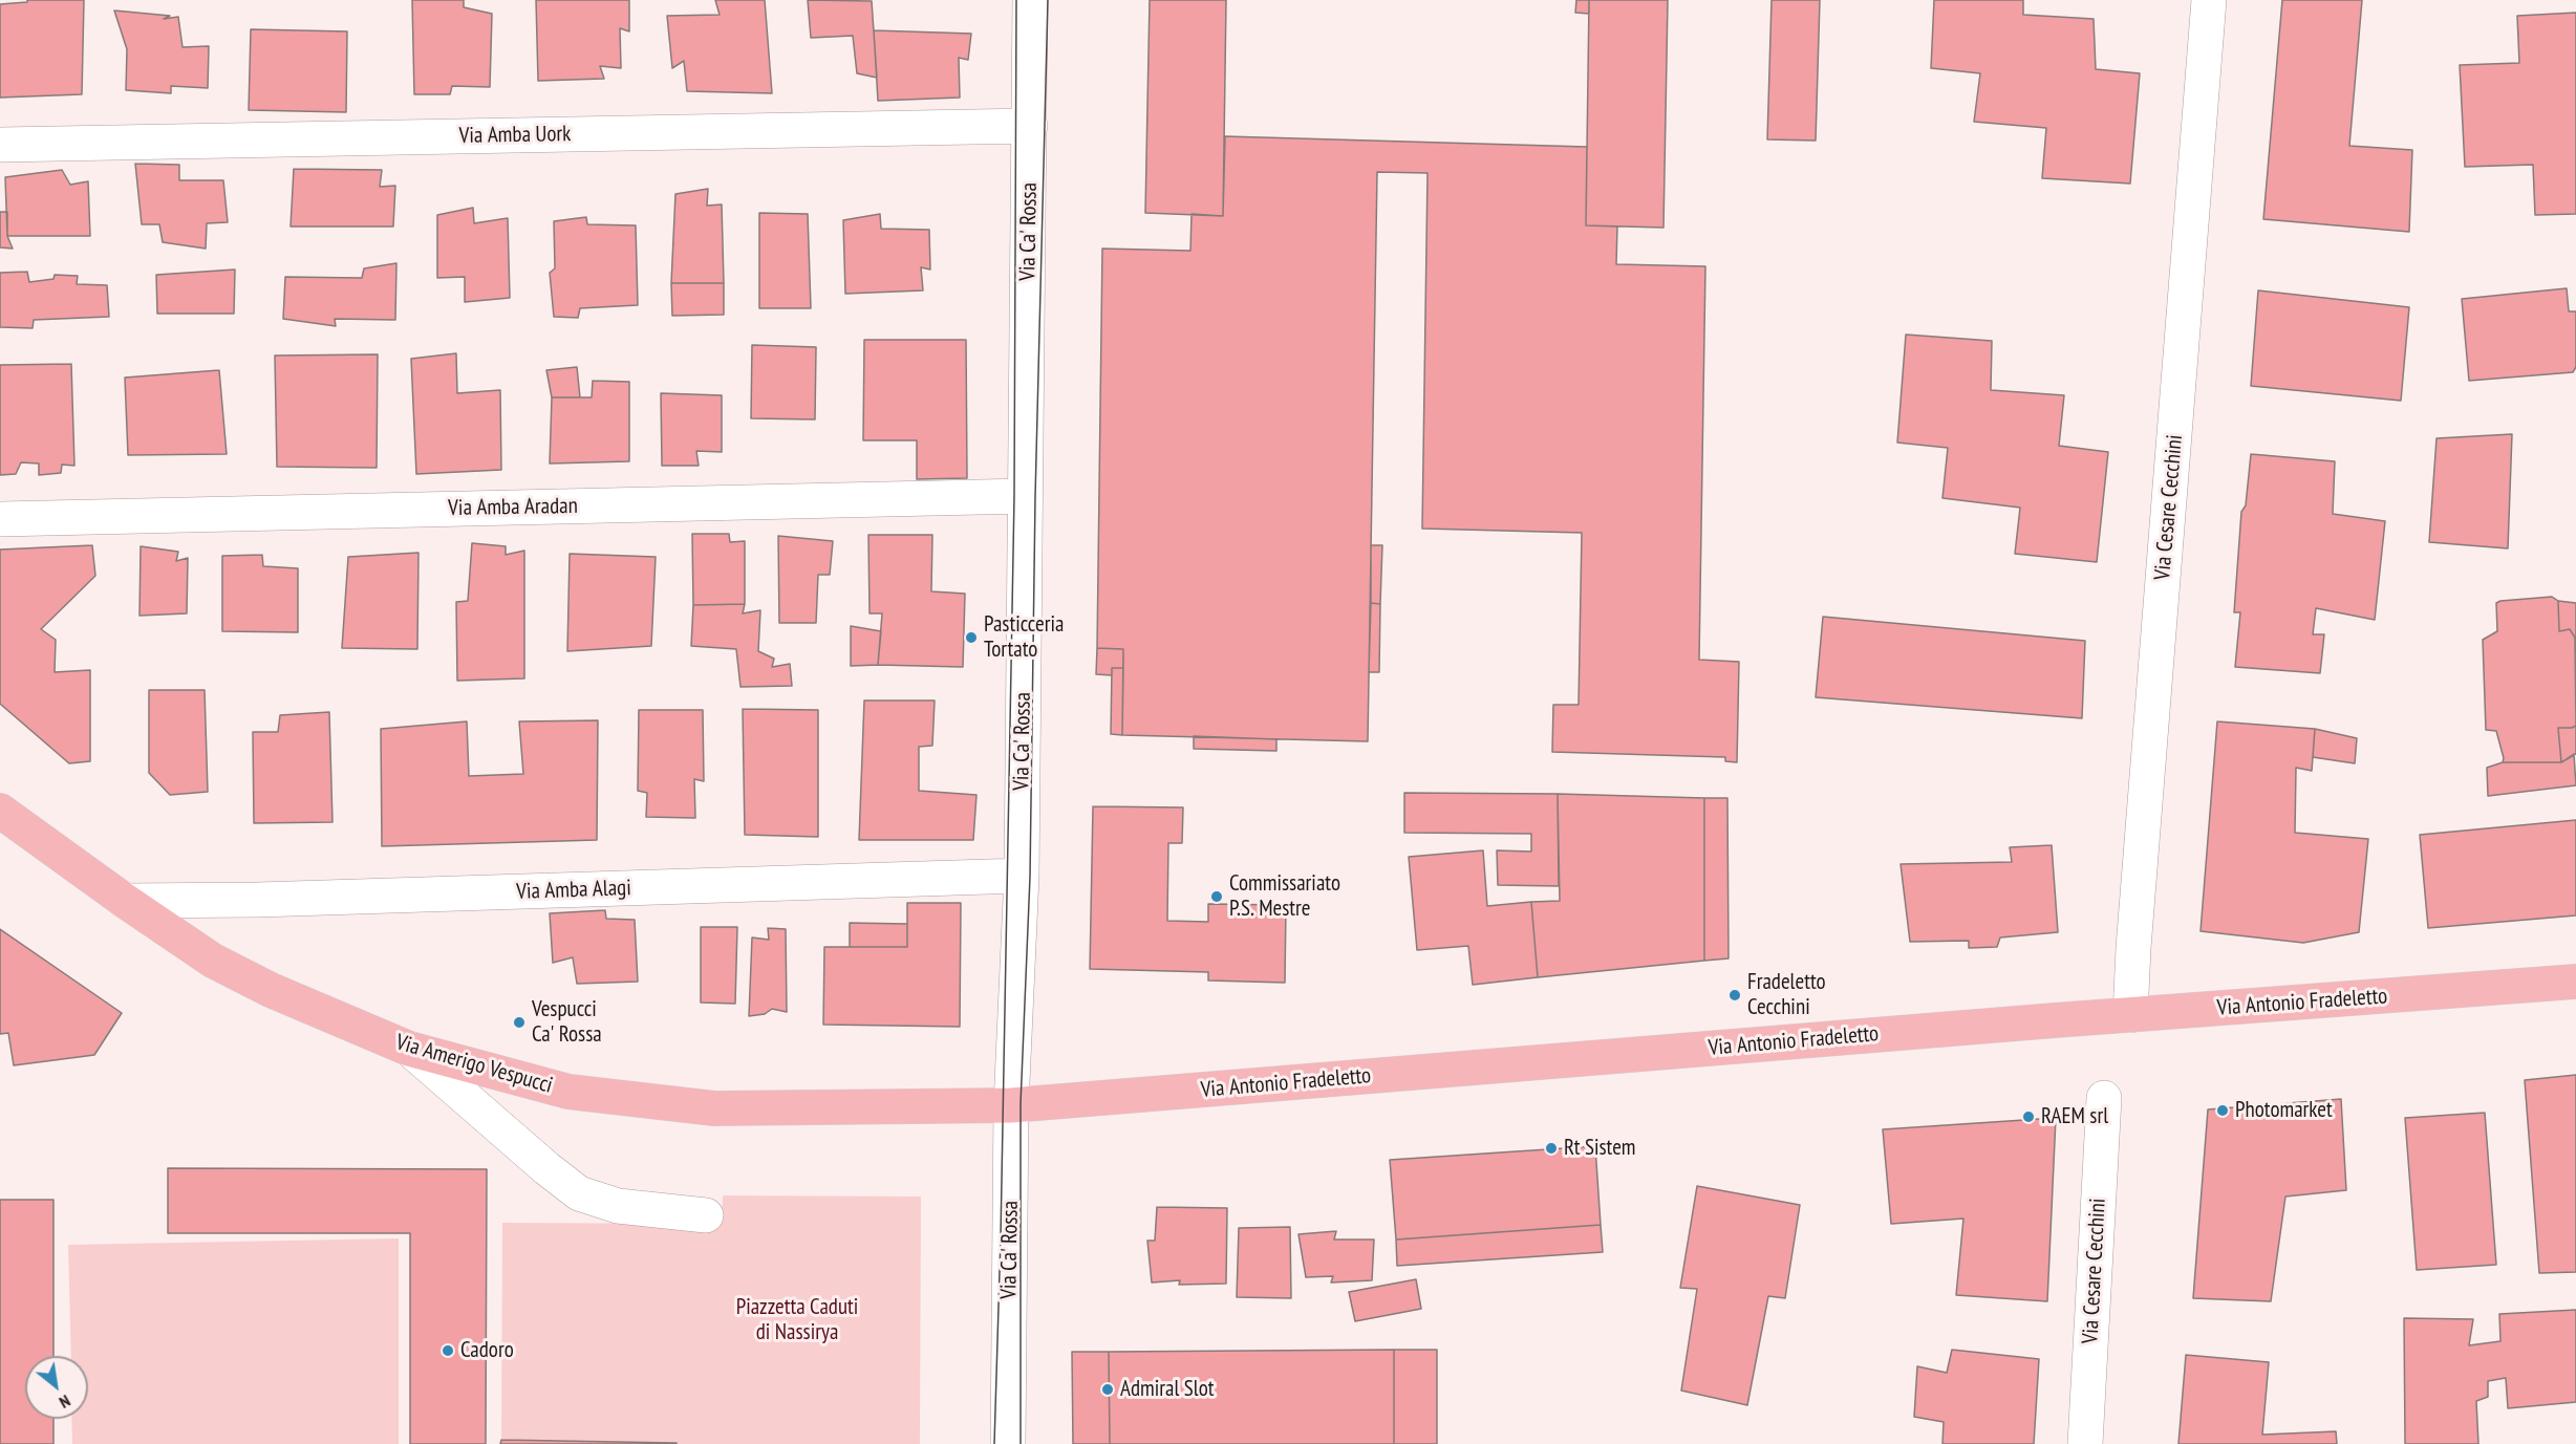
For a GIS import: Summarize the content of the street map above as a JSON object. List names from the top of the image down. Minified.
{"streets":{"main road":["Via Antonio Fradeletto","Via Amerigo Vespucci"],"street":["Via Amba Uork","Via Ca' Rossa","Via Amba Aradan","Via Cesare Cecchini","Via Amba Alagi"]},"crossings":[["Via Amba Uork","Via Ca' Rossa"],["Via Ca' Rossa","Via Amba Aradan"],["Via Ca' Rossa","Via Amba Alagi"],["Via Ca' Rossa","Via Antonio Fradeletto"],["Via Ca' Rossa","Via Amerigo Vespucci"],["Via Cesare Cecchini","Via Antonio Fradeletto"],["Via Amba Alagi","Via Amerigo Vespucci"],["Via Antonio Fradeletto","Via Amerigo Vespucci"]],"parks":["Piazzetta Caduti di Nassirya"],"places":["Pasticceria Tortato","Commissariato P.S. Mestre","Fradeletto Cecchini","Vespucci Ca' Rossa","Photomarket","RAEM srl","Rt Sistem","Cadoro","Admiral Slot"],"north":"bottom right"}
